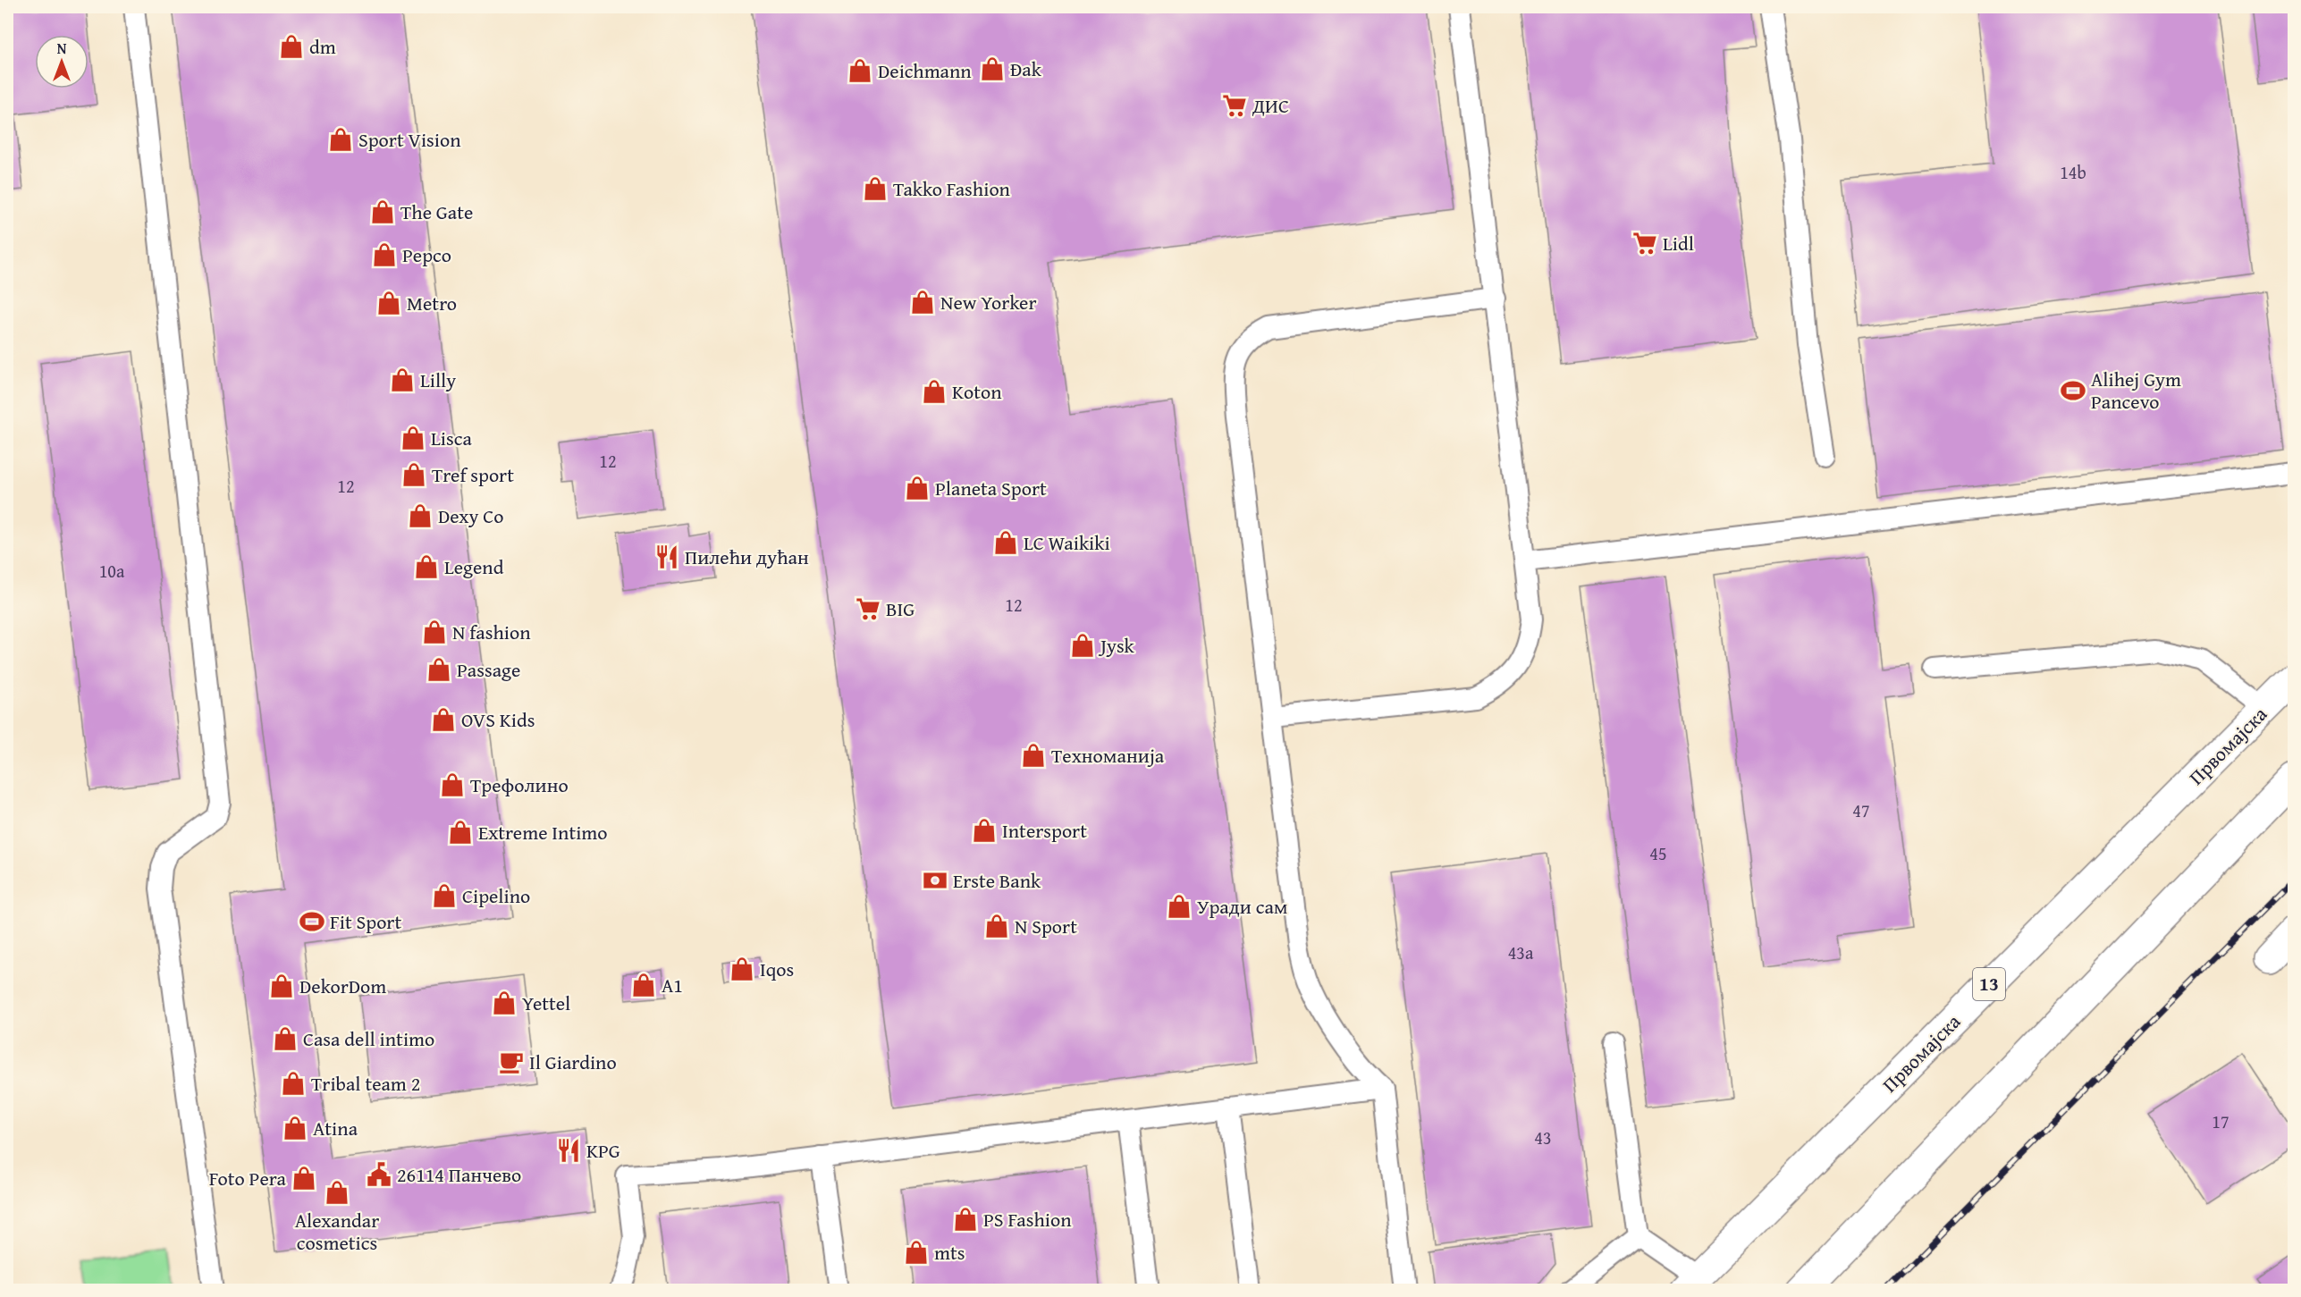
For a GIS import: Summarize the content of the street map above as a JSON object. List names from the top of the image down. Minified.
{"streets":{"main road":["Првомајска","13"]},"places":{"shop":["dm","Đak","Deichmann","Sport Vision","Takko Fashion","The Gate","Pepco","New Yorker","Metro","Lilly","Koton","Lisca","Tref sport","Planeta Sport","Dexy Co","LC Waikiki","Legend","N fashion","Jysk","Passage","OVS Kids","Техноманија","Трефолино","Intersport","Extreme Intimo","Cipelino","Уради сам","N Sport","Iqos","A1","DekorDom","Yettel","Casa dell intimo","Tribal team 2","Atina","Foto Pera","Alexandar cosmetics","PS Fashion","mts"],"supermarket":["ДИС","Lidl","BIG"],"sports":["Alihej Gym Pancevo","Fit Sport"],"restaurant":["Пилећи дућан","KPG"],"bank":["Erste Bank"],"cafe":["Il Giardino"],"public building":["26114 Панчево"]},"house_numbers":["14b","12","12","10a","12","47","45","43a","17","43"],"north":"top"}
